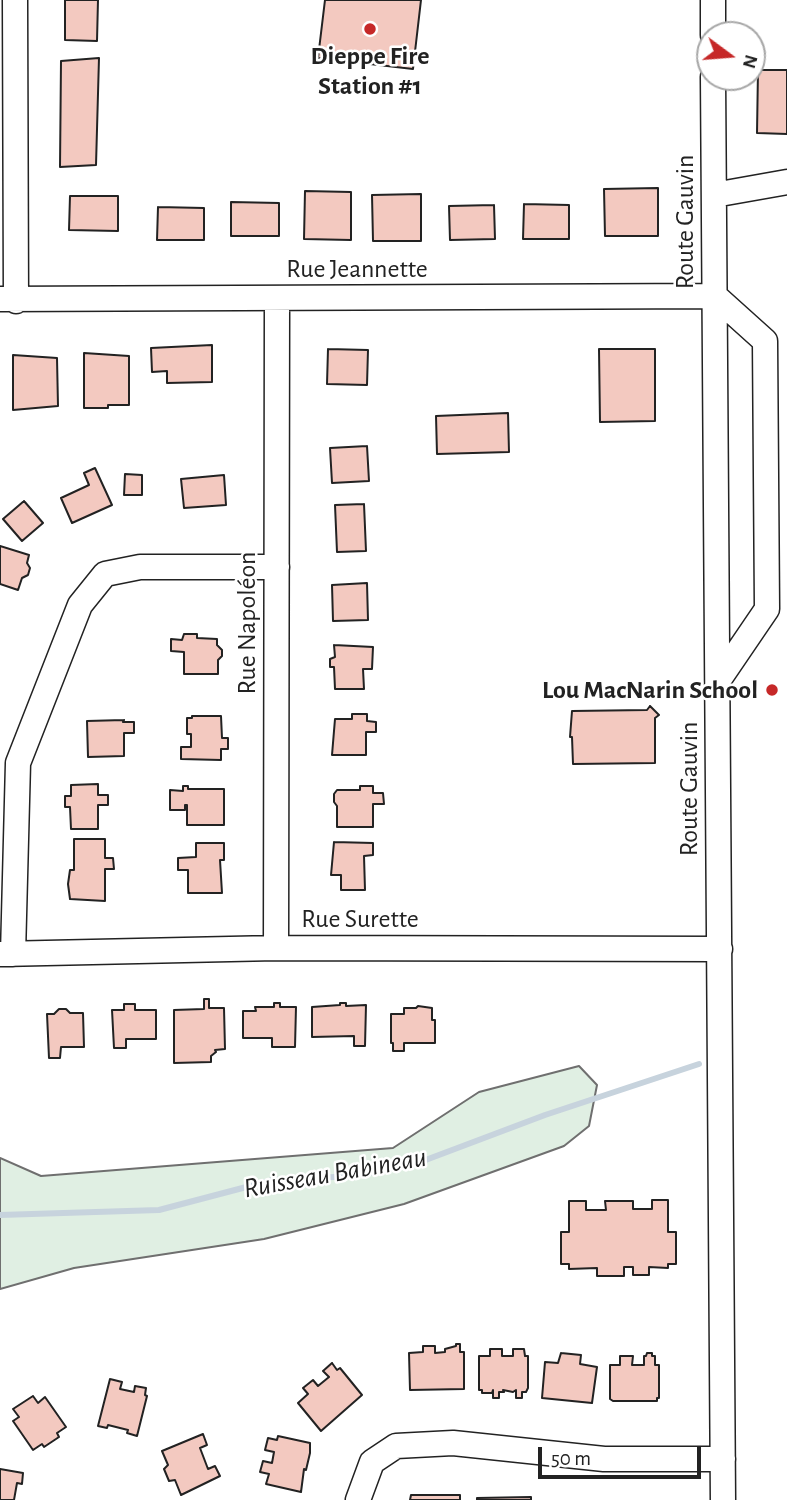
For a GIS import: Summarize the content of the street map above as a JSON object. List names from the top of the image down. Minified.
{"streets":{"street":["Route Gauvin","Rue Jeannette","Rue Napoléon","Rue Surette"]},"crossings":[["Route Gauvin","Rue Jeannette"],["Route Gauvin","Rue Surette"],["Rue Jeannette","Rue Napoléon"],["Rue Napoléon","Rue Surette"]],"water":["Ruisseau Babineau"],"places":["Dieppe Fire Station #1","Lou MacNarin School"],"scale_bar":"50 m","north":"right"}
